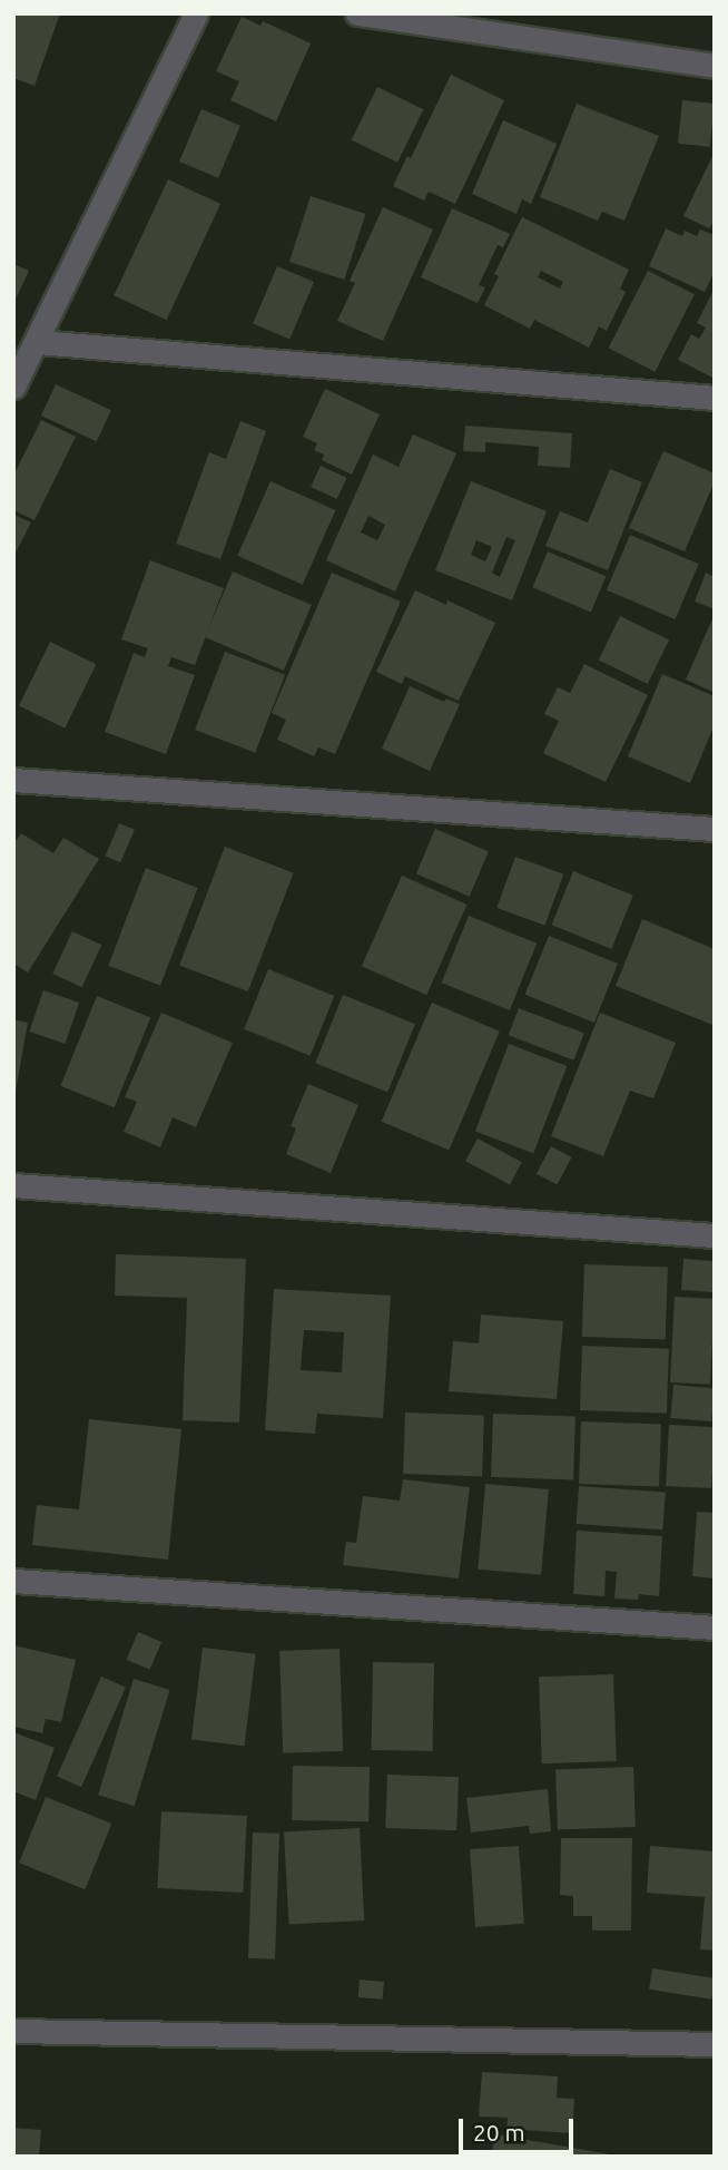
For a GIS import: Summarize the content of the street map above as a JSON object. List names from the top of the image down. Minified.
{"scale_bar":"20 m"}
